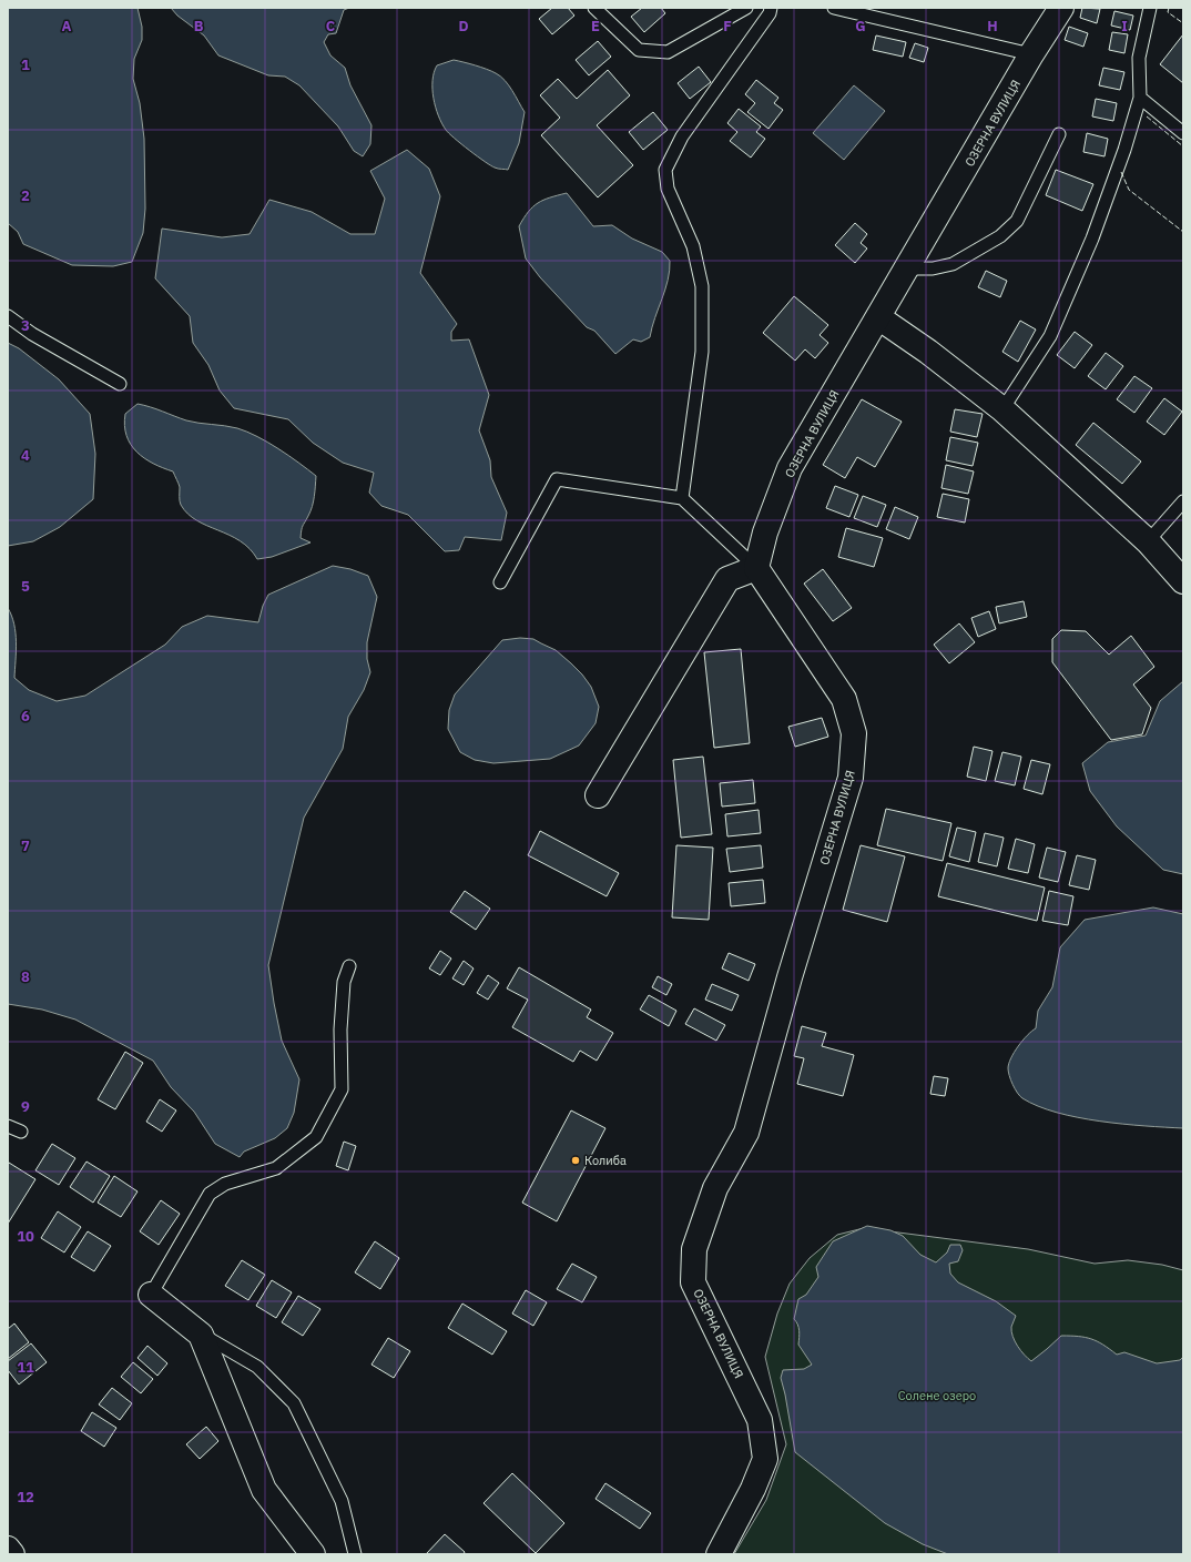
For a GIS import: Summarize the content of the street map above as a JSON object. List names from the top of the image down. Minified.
{"streets":{"street":["ОЗЕРНА ВУЛИЦЯ"]},"parks":["Солене озеро"],"places":["Колиба"],"grid":{"columns":["A","B","C","D","E","F","G","H","I"],"rows":["1","2","3","4","5","6","7","8","9","10","11","12"]}}
